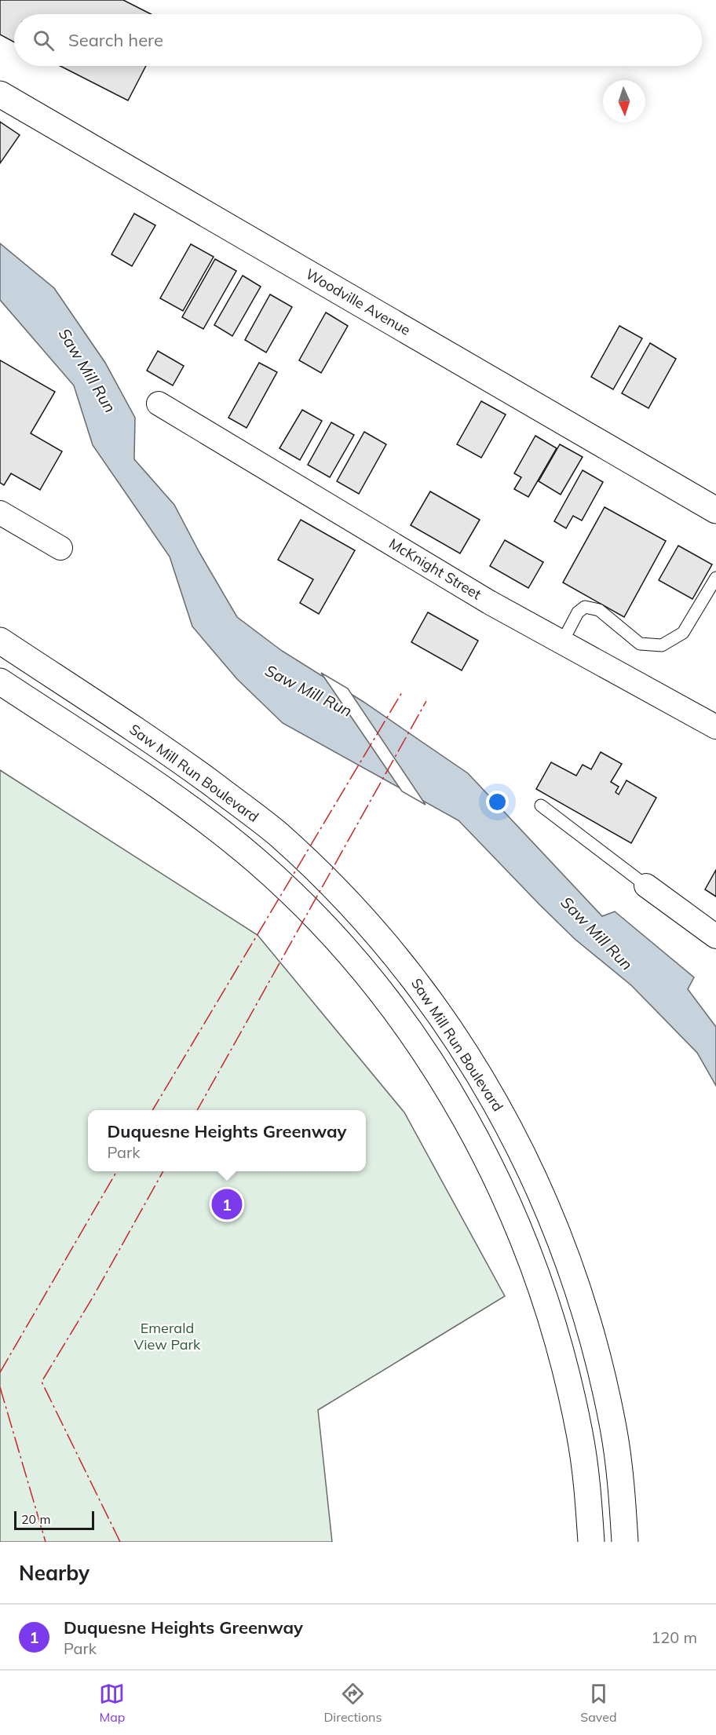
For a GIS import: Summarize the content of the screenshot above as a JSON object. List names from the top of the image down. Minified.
{"streets":{"main road":["Woodville Avenue","Saw Mill Run Boulevard"],"street":["McKnight Street"]},"water":["Saw Mill Run"],"parks":["Emerald View Park"],"scale_bar":"20 m","north":"bottom","page":{"search":"Search here","popup":["Duquesne Heights Greenway","Park"],"pins":"1","scale":"20 m","heading":"Nearby","list":[{"mark":"1","name":"Duquesne Heights Greenway","note":"Park","value":"120 m"}],"nav":["Map","Directions","Saved"]}}
